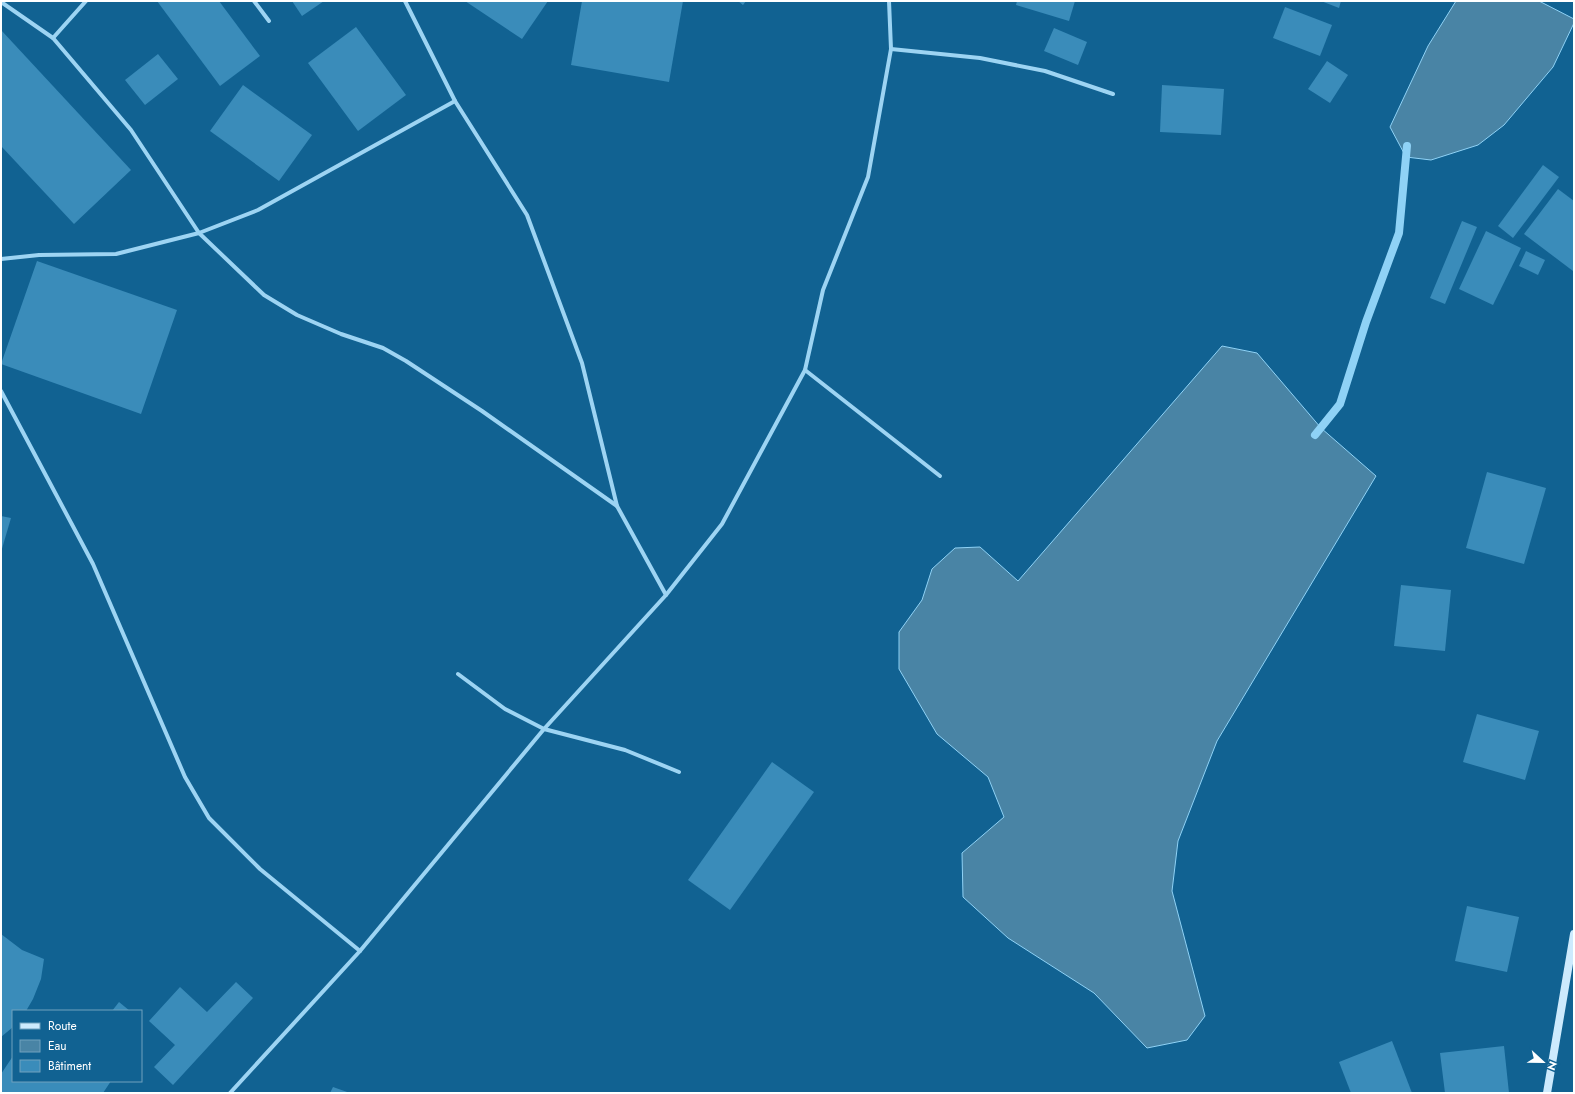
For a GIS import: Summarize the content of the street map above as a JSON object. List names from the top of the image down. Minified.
{"legend":["Route","Eau","Bâtiment"],"north":"right"}
